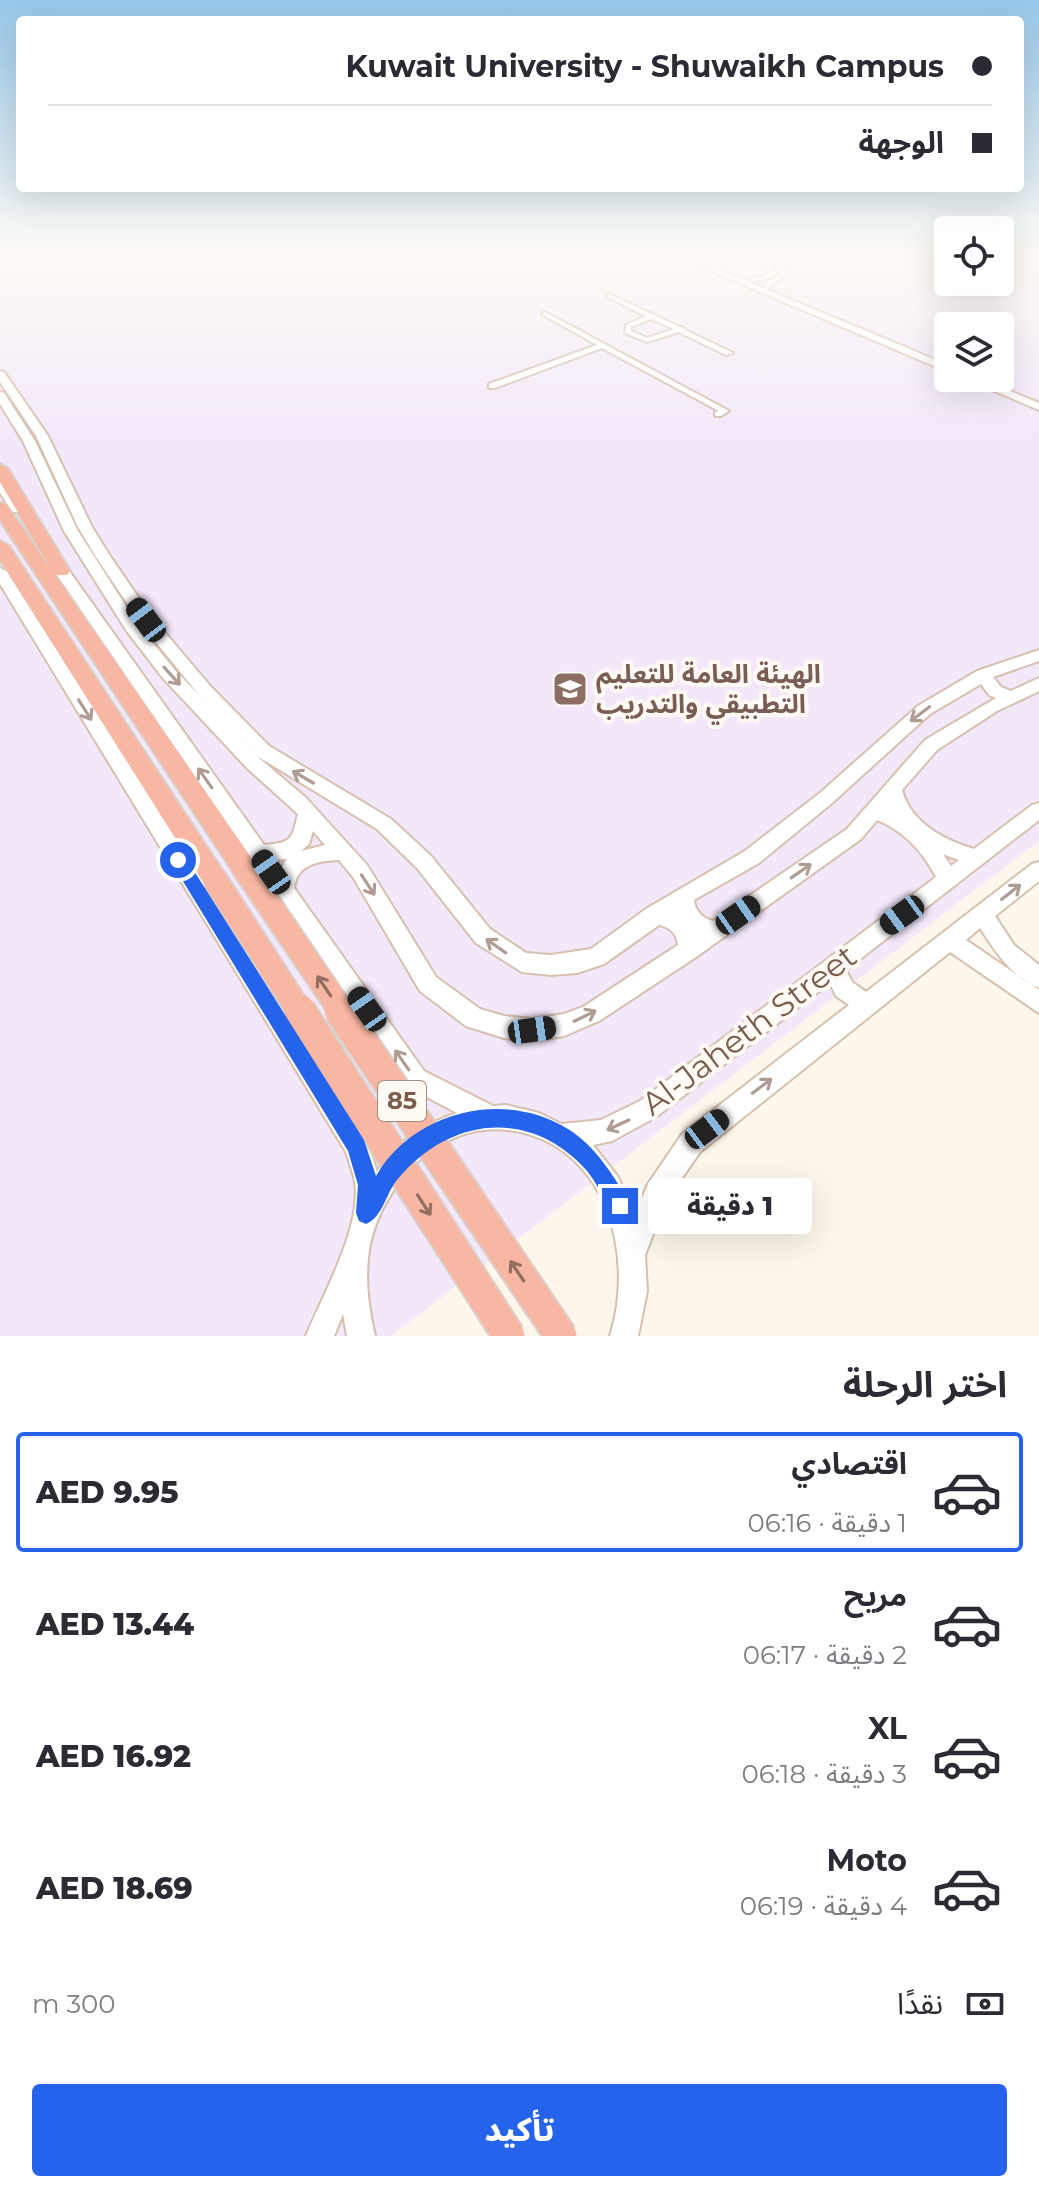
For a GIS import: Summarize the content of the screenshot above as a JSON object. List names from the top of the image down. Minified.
{"streets":{"highway":["85"],"street":["Al-Jaheth Street"]},"places":{"school or university":["الهيئة العامة للتعليم التطبيقي والتدريب"]},"page":{"banner":["Kuwait University - Shuwaikh Campus","الوجهة"],"bubble":"1 دقيقة","heading":"اختر الرحلة","list":[{"name":"اقتصادي","note":"1 دقيقة · 06:16","value":"AED 9.95"},{"name":"مريح","note":"2 دقيقة · 06:17","value":"AED 13.44"},{"name":"XL","note":"3 دقيقة · 06:18","value":"AED 16.92"},{"name":"Moto","note":"4 دقيقة · 06:19","value":"AED 18.69"}],"pay":["نقدًا","300 m"],"buttons":"تأكيد"}}
